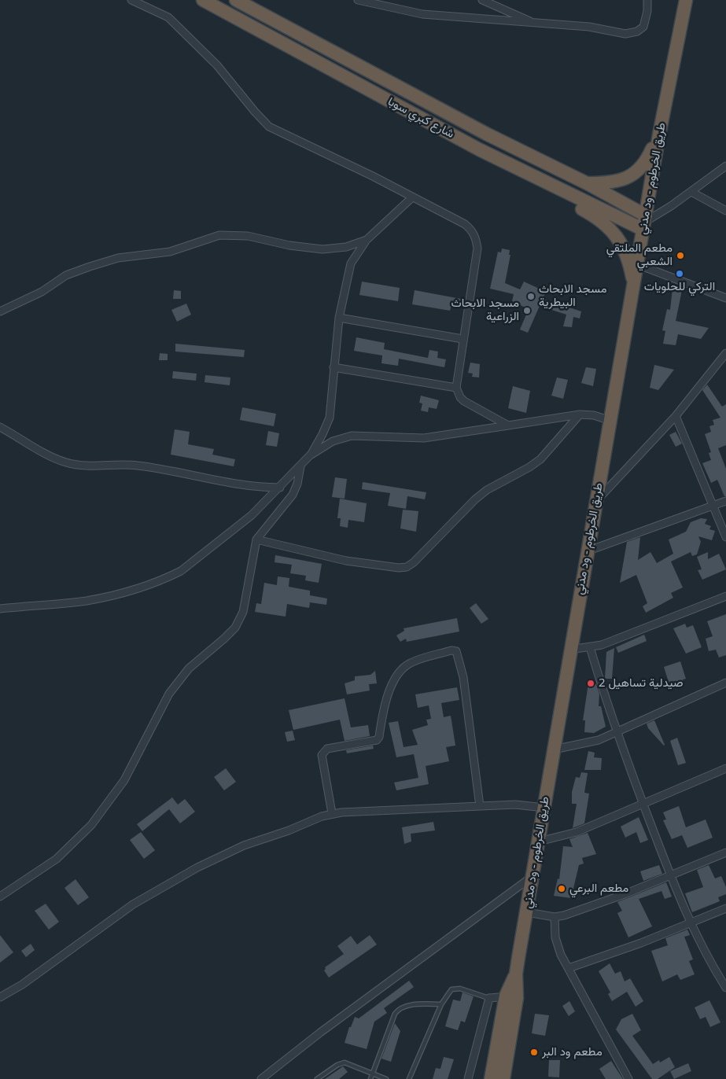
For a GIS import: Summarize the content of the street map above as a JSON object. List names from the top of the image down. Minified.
{"streets":{"highway":["شارع كبري سوبا","طريق الخرطوم - ود مدني"]},"crossings":[["شارع كبري سوبا","طريق الخرطوم - ود مدني"]],"places":["مطعم الملتقي الشعبي","التركي للحلويات","مسجد الابحاث البيطرية","مسجد الابحاث الزراعية","صيدلية تساهيل 2","مطعم البرعي","مطعم ود البر"]}
